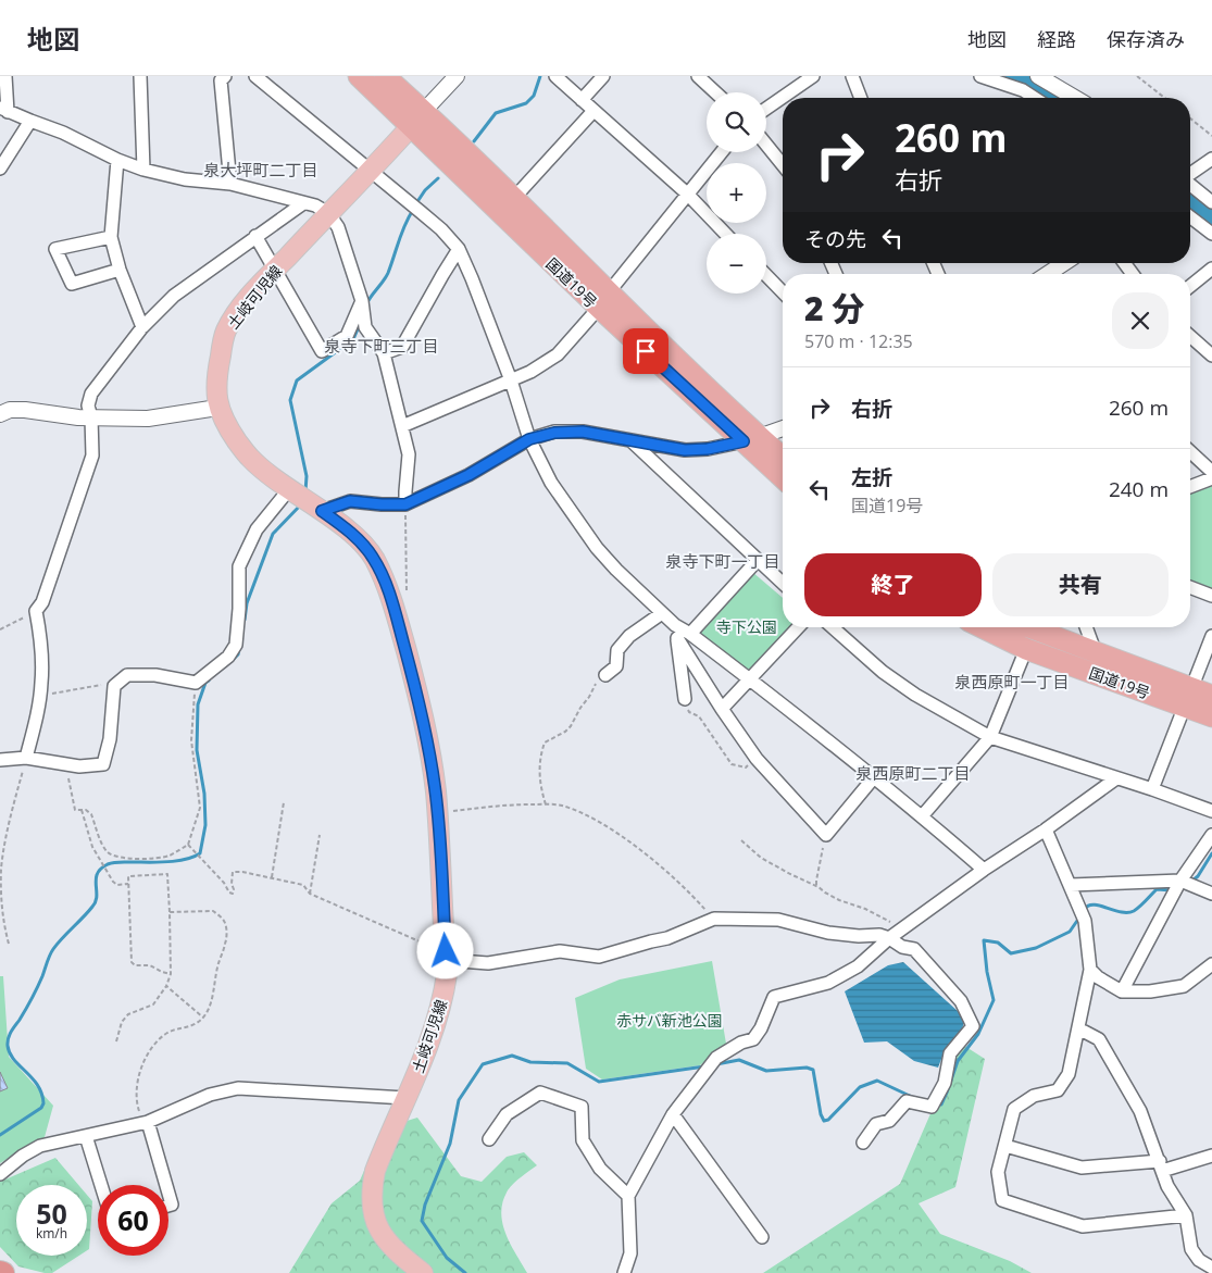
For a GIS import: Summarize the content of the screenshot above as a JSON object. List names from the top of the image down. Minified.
{"streets":{"highway":["国道19号"],"main road":["土岐可児線"]},"crossings":[["国道19号","土岐可児線"]],"districts":["泉大坪町二丁目","泉寺下町三丁目","泉寺下町一丁目","泉西原町一丁目","泉西原町二丁目"],"parks":["寺下公園","赤サバ新池公園"],"page":{"header":"地図","nav":["地図","経路","保存済み"],"map_buttons":["+","−"],"turn":["260 m","右折"],"then":"その先","heading":["2 分","570 m · 12:35"],"list":[{"name":"右折","value":"260 m"},{"name":"左折","note":"国道19号","value":"240 m"}],"buttons":["終了","共有"],"speed":"50 km/h","limit":"60"}}
